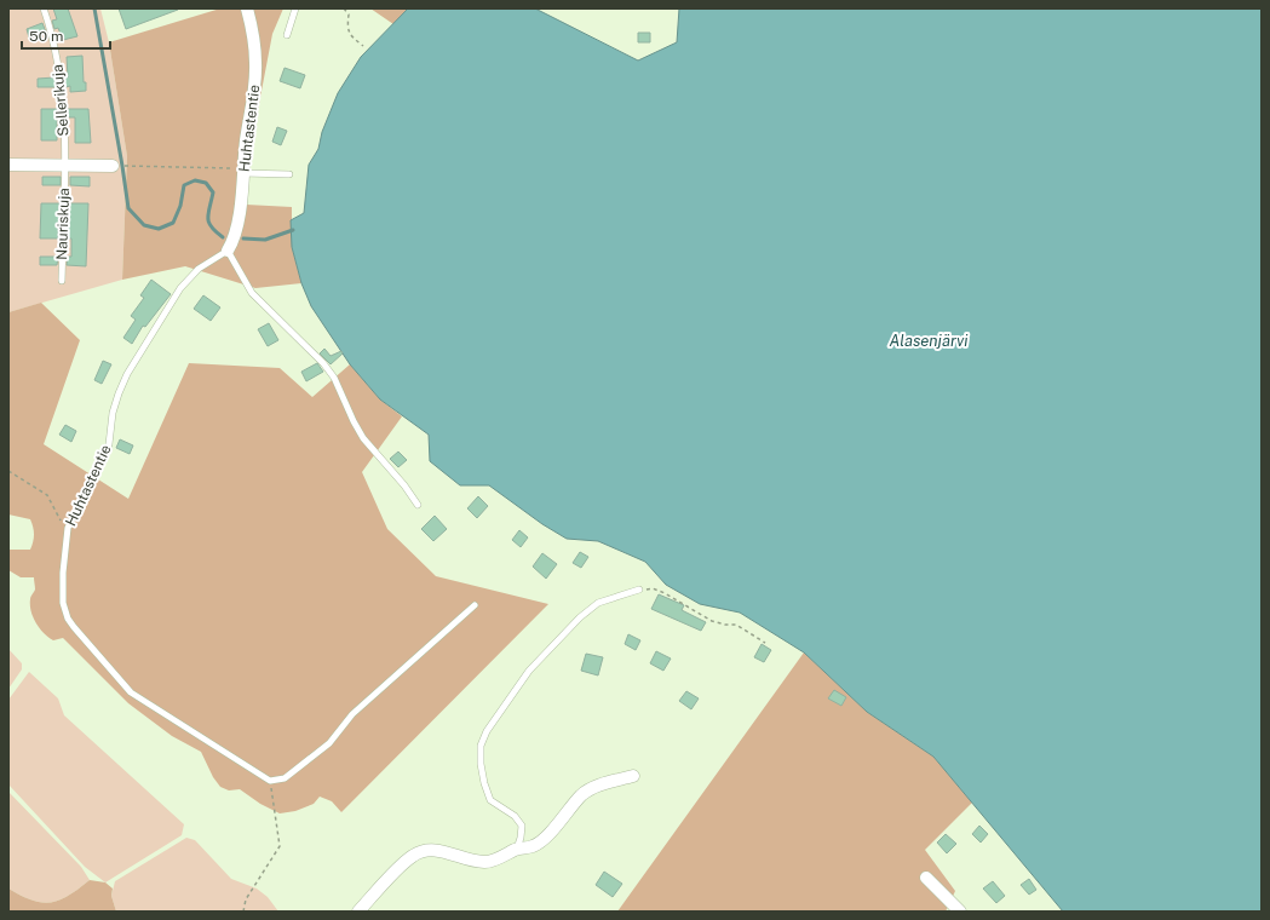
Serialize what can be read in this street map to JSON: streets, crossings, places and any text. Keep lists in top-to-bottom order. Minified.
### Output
{"streets":{"street":["Huhtastentie"],"lane":["Sellerikuja","Nauriskuja"]},"crossings":[["Sellerikuja","Nauriskuja"]],"water":["Alasenjärvi"],"scale_bar":"50 m"}
